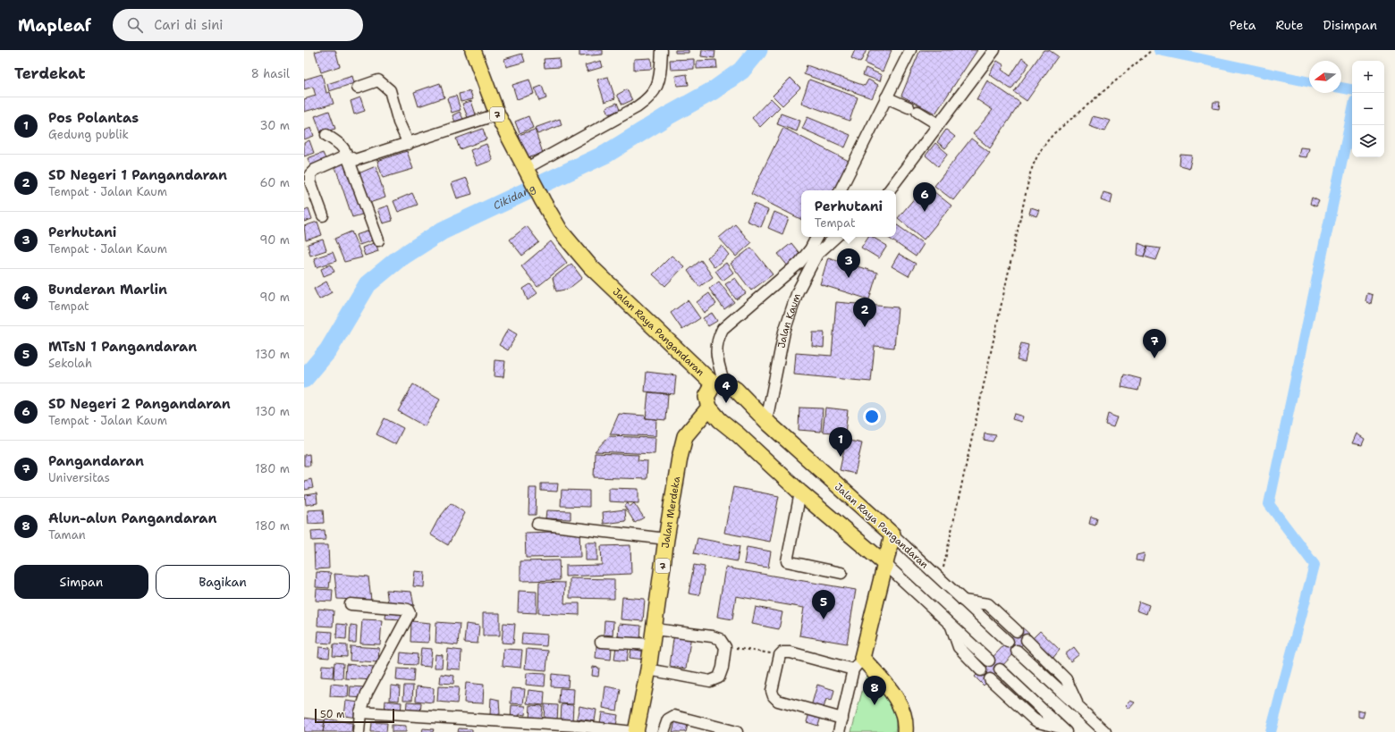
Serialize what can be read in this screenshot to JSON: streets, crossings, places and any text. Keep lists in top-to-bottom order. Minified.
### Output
{"streets":{"highway":["7","Jalan Raya Pangandaran","Jalan Merdeka"],"street":["Jalan Kaum"]},"crossings":[["Jalan Kaum","Jalan Raya Pangandaran"]],"water":["Cikidang"],"scale_bar":"50 m","north":"left","page":{"header":"Mapleaf","search":"Cari di sini","nav":["Peta","Rute","Disimpan"],"heading":["Terdekat","8 hasil"],"map_buttons":["+","−"],"list":[{"mark":"1","name":"Pos Polantas","note":"Gedung publik","value":"30 m"},{"mark":"2","name":"SD Negeri 1 Pangandaran","note":"Tempat · Jalan Kaum","value":"60 m"},{"mark":"3","name":"Perhutani","note":"Tempat · Jalan Kaum","value":"90 m"},{"mark":"4","name":"Bunderan Marlin","note":"Tempat","value":"90 m"},{"mark":"5","name":"MTsN 1 Pangandaran","note":"Sekolah","value":"130 m"},{"mark":"6","name":"SD Negeri 2 Pangandaran","note":"Tempat · Jalan Kaum","value":"130 m"},{"mark":"7","name":"Pangandaran","note":"Universitas","value":"180 m"},{"mark":"8","name":"Alun-alun Pangandaran","note":"Taman","value":"180 m"}],"pins":["6","3","2","7","4","1","5","8"],"popup":["Perhutani","Tempat"],"buttons":["Simpan","Bagikan"],"scale":"50 m"}}
